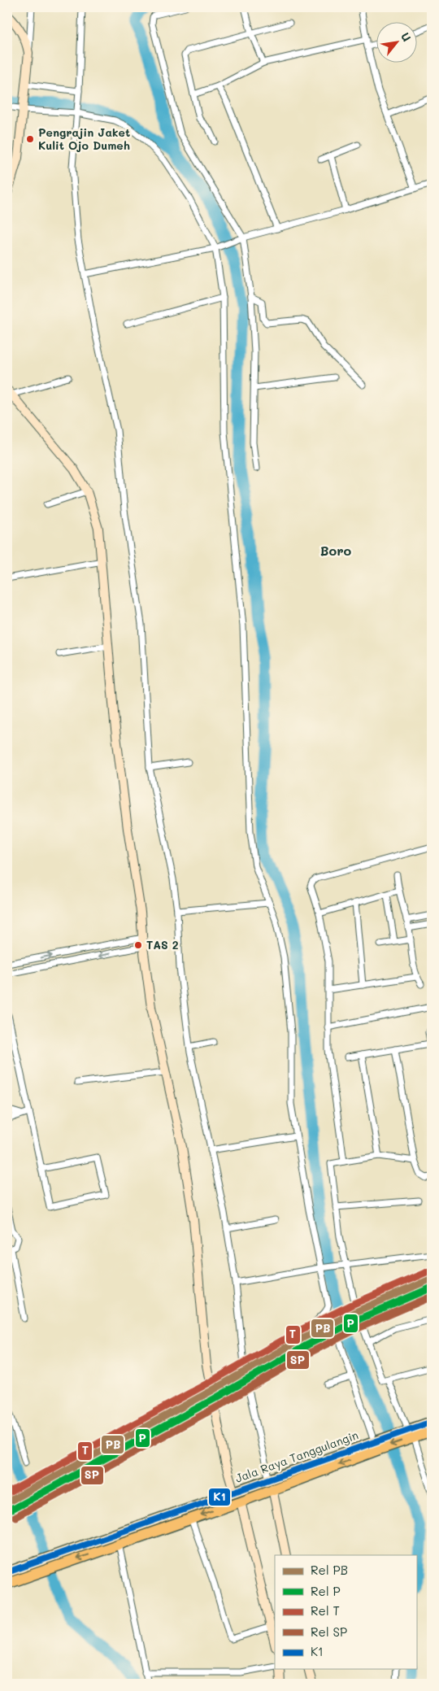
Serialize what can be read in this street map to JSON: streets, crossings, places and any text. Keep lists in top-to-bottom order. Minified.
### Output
{"streets":{"highway":["Jala Raya Tanggulangin"]},"districts":["Boro"],"places":["Pengrajin Jaket Kulit Ojo Dumeh","TAS 2"],"lines":["rail line T","rail line PB","rail line P","rail line SP","transit line K1"],"legend":["Rel PB","Rel P","Rel T","Rel SP","K1"],"north":"top right"}
